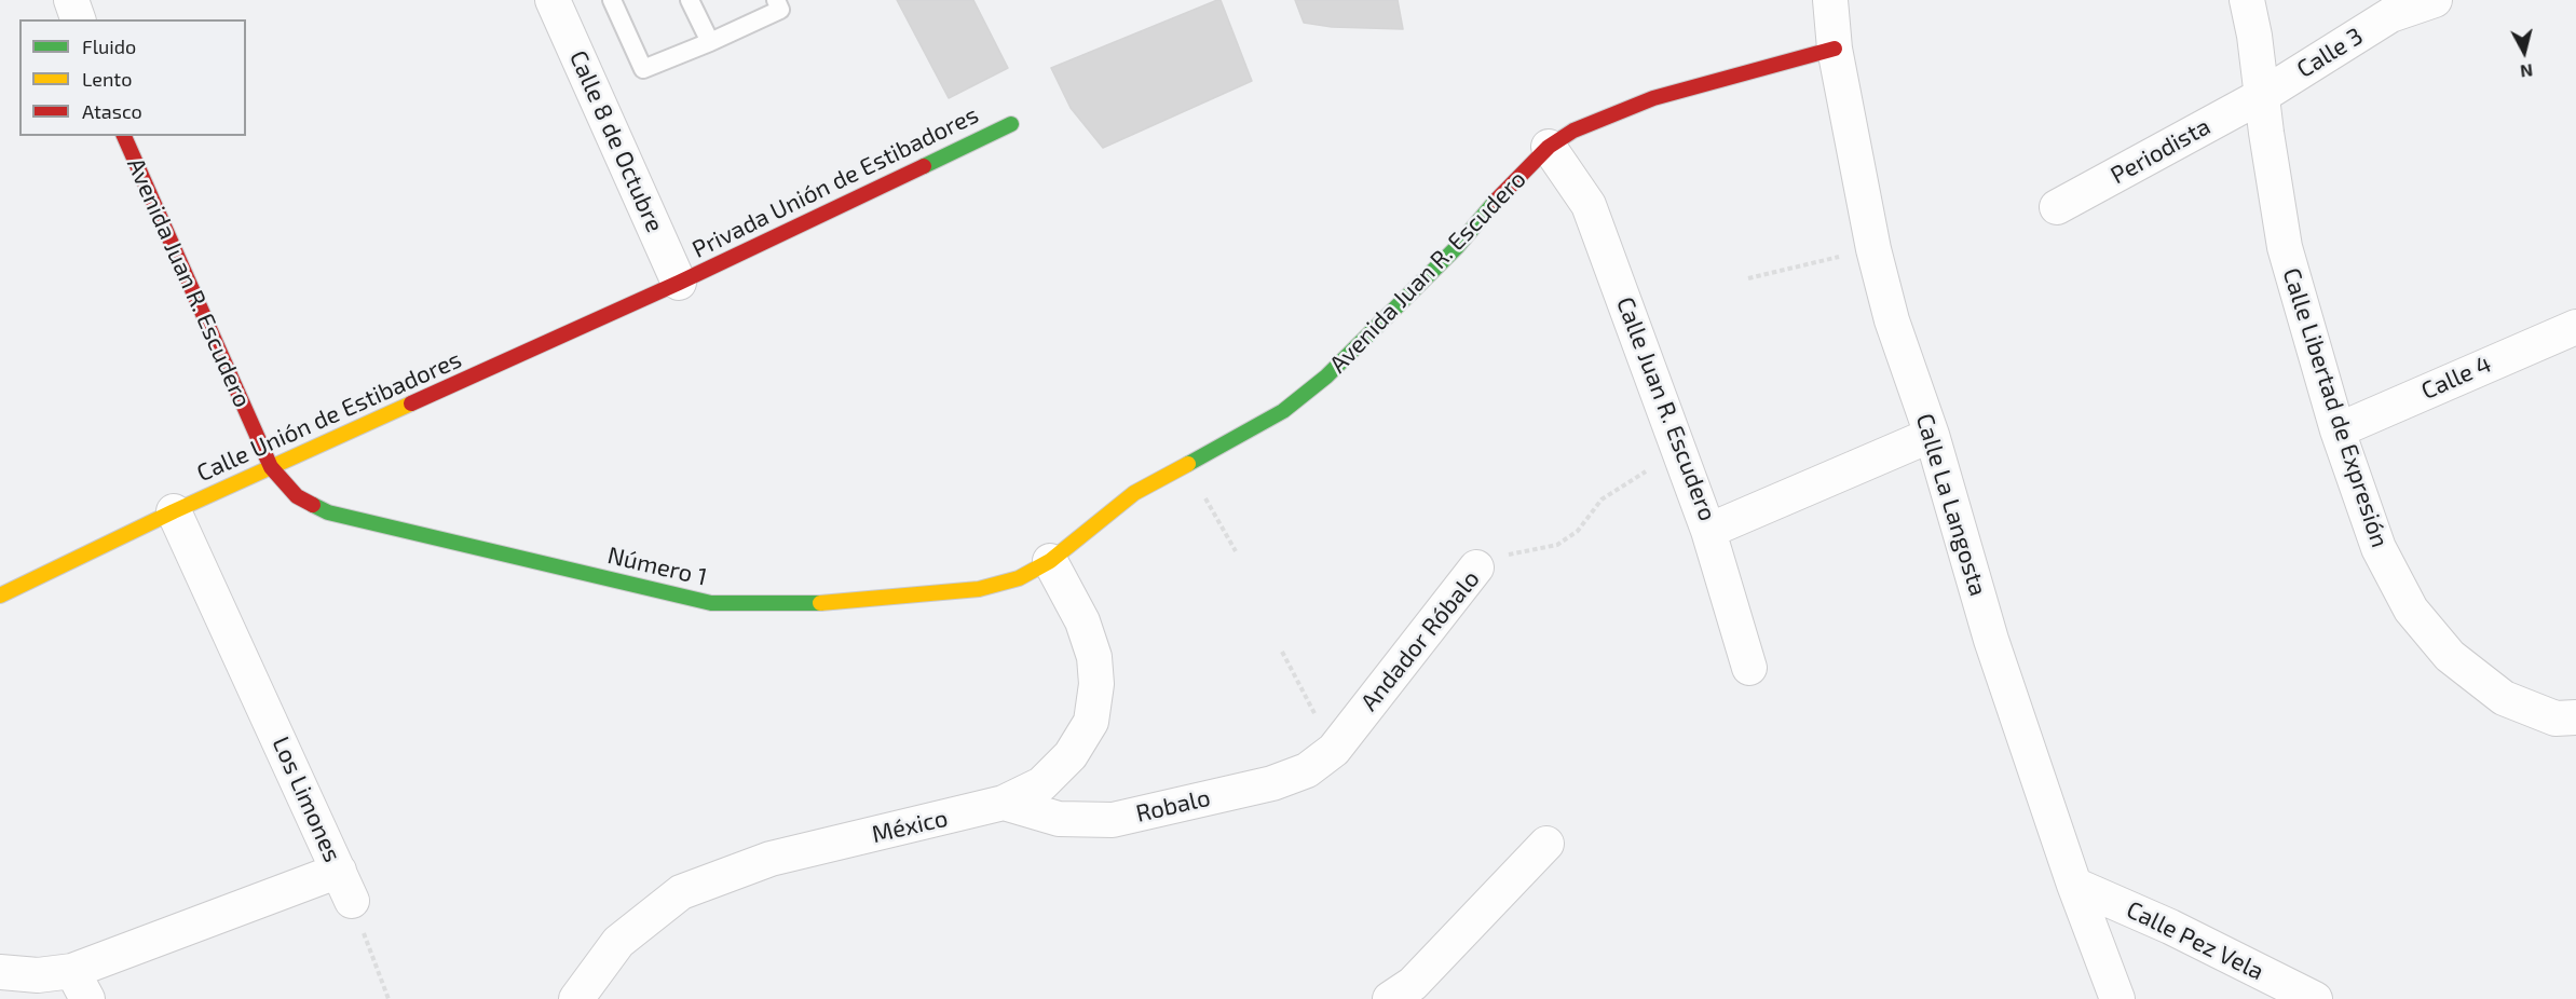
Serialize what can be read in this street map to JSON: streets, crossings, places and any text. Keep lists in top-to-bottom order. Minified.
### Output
{"streets":{"street":["Calle 3","Calle 8 de Octubre","Periodista","Privada Unión de Estibadores","Avenida Juan R. Escudero","Calle 4","Calle Libertad de Expresión","Calle Juan R. Escudero","Calle Unión de Estibadores","Calle La Langosta","Número 1","Andador Róbalo","Los Limones","Robalo","México","Calle Pez Vela"]},"crossings":[["Calle 3","Periodista"],["Calle 3","Calle Libertad de Expresión"],["Calle 8 de Octubre","Privada Unión de Estibadores"],["Calle 8 de Octubre","Calle Unión de Estibadores"],["Periodista","Calle Libertad de Expresión"],["Privada Unión de Estibadores","Calle Unión de Estibadores"],["Avenida Juan R. Escudero","Calle Juan R. Escudero"],["Avenida Juan R. Escudero","Calle Unión de Estibadores"],["Avenida Juan R. Escudero","Calle La Langosta"],["Avenida Juan R. Escudero","Número 1"],["Avenida Juan R. Escudero","México"],["Calle 4","Calle Libertad de Expresión"],["Calle Juan R. Escudero","Calle La Langosta"],["Calle Juan R. Escudero","Andador Róbalo"],["Calle Unión de Estibadores","Número 1"],["Calle Unión de Estibadores","Los Limones"],["Calle La Langosta","Calle Pez Vela"],["Número 1","México"],["Andador Róbalo","Robalo"],["Robalo","México"]],"legend":["Fluido","Lento","Atasco"],"north":"bottom"}
